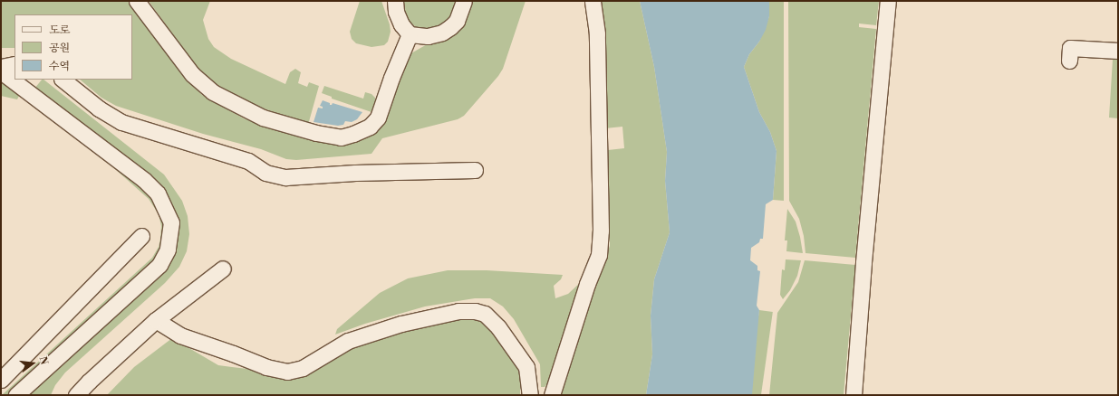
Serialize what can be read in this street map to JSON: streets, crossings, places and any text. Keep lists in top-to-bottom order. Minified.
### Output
{"legend":["도로","공원","수역"],"north":"right"}
